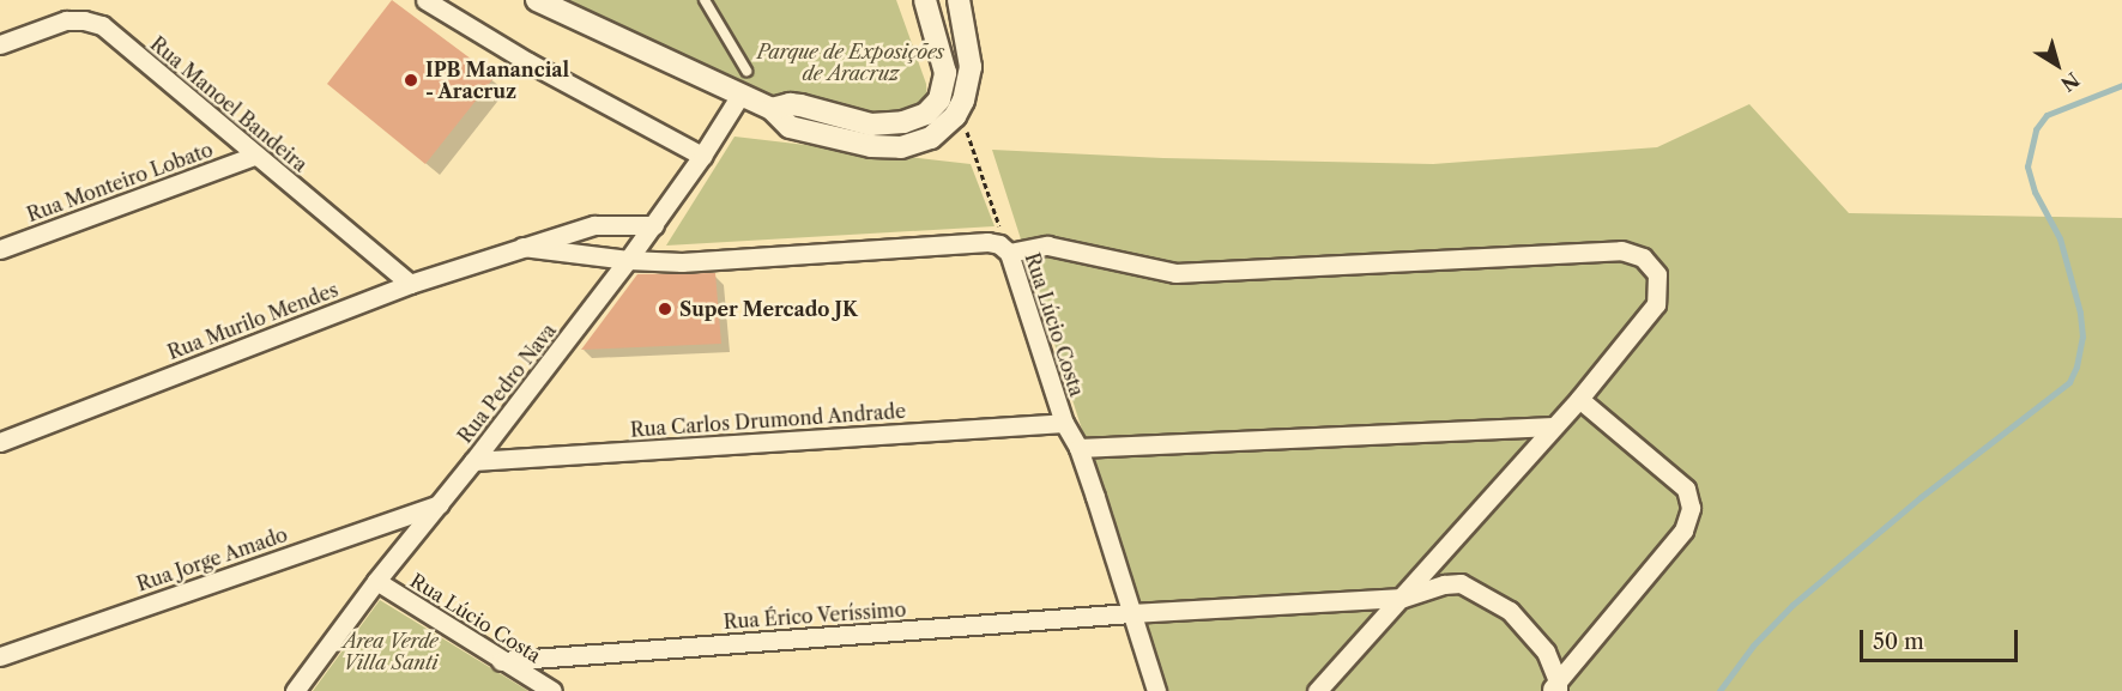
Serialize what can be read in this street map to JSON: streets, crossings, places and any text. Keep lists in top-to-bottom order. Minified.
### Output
{"streets":{"street":["Rua Manoel Bandeira","Rua Monteiro Lobato","Rua Murilo Mendes","Rua Lúcio Costa","Rua Pedro Nava","Rua Carlos Drumond Andrade","Rua Jorge Amado","Rua Érico Veríssimo"]},"crossings":[["Rua Manoel Bandeira","Rua Monteiro Lobato"],["Rua Manoel Bandeira","Rua Murilo Mendes"],["Rua Murilo Mendes","Rua Lúcio Costa"],["Rua Murilo Mendes","Rua Pedro Nava"],["Rua Lúcio Costa","Rua Pedro Nava"],["Rua Lúcio Costa","Rua Carlos Drumond Andrade"],["Rua Lúcio Costa","Rua Érico Veríssimo"],["Rua Pedro Nava","Rua Carlos Drumond Andrade"],["Rua Pedro Nava","Rua Jorge Amado"]],"parks":["Parque de Exposições de Aracruz","Area Verde Villa Santi"],"places":["IPB Manancial - Aracruz","Super Mercado JK"],"scale_bar":"50 m","north":"bottom right"}
